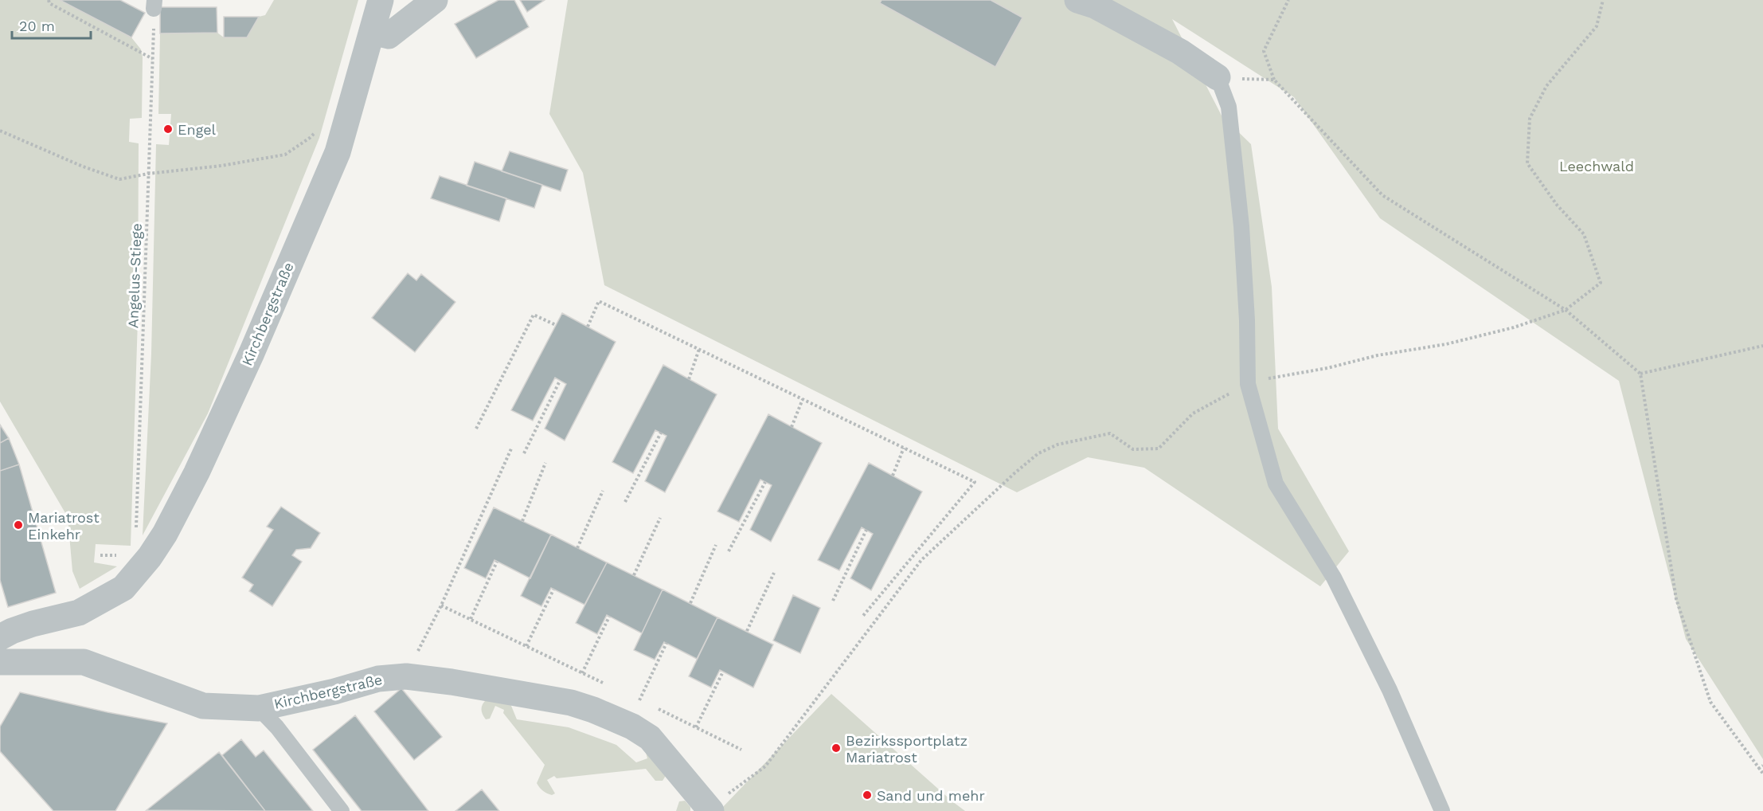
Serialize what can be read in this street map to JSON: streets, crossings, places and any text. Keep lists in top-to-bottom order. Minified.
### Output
{"streets":{"street":["Kirchbergstraße"],"path":["Angelus-Stiege"]},"parks":["Leechwald"],"places":["Engel","Mariatrost Einkehr","Bezirkssportplatz Mariatrost","Sand und mehr"],"scale_bar":"20 m"}
